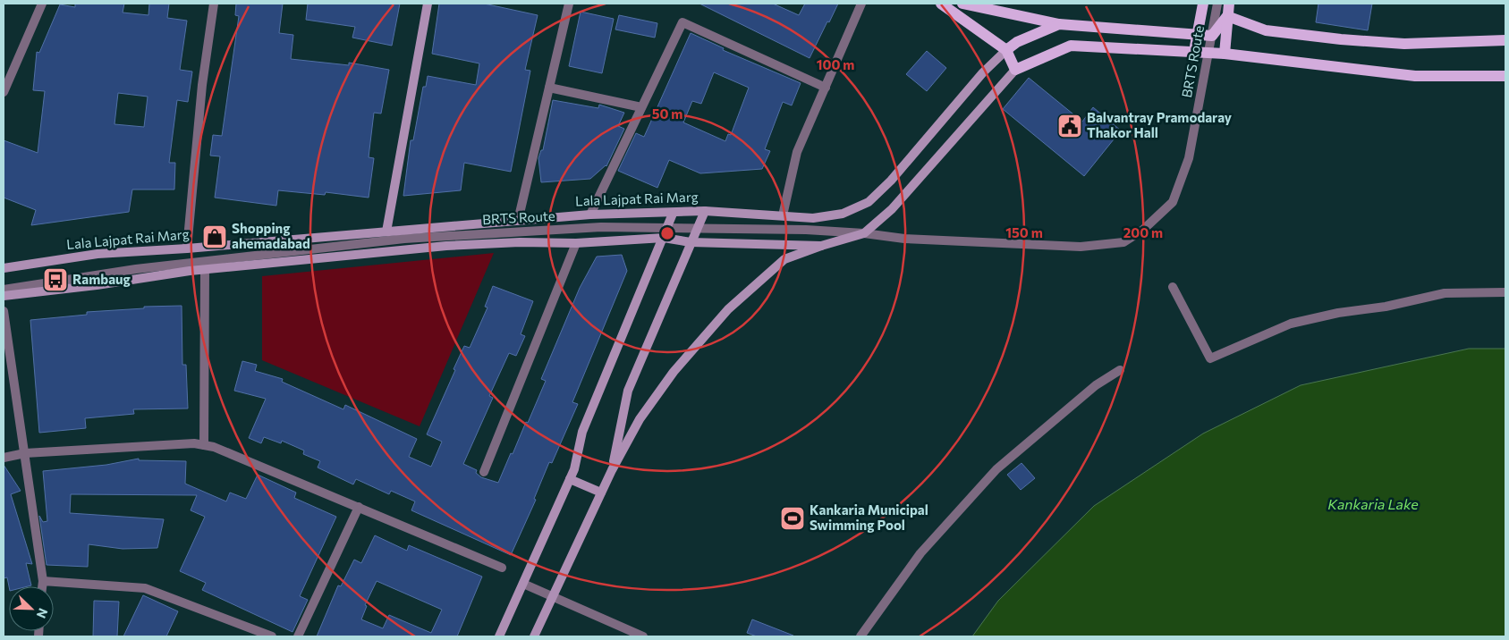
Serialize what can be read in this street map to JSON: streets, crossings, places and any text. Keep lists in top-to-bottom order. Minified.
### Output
{"streets":{"main road":["Lala Lajpat Rai Marg"],"street":["BRTS Route"]},"crossings":[["BRTS Route","Lala Lajpat Rai Marg"]],"water":["Kankaria Lake"],"places":{"public building":["Balvantray Pramodaray Thakor Hall"],"shop":["Shopping ahemadabad"],"bus stop":["Rambaug"],"sports":["Kankaria Municipal Swimming Pool"]},"north":"bottom right","rings":["100 m","50 m","150 m","200 m"]}
